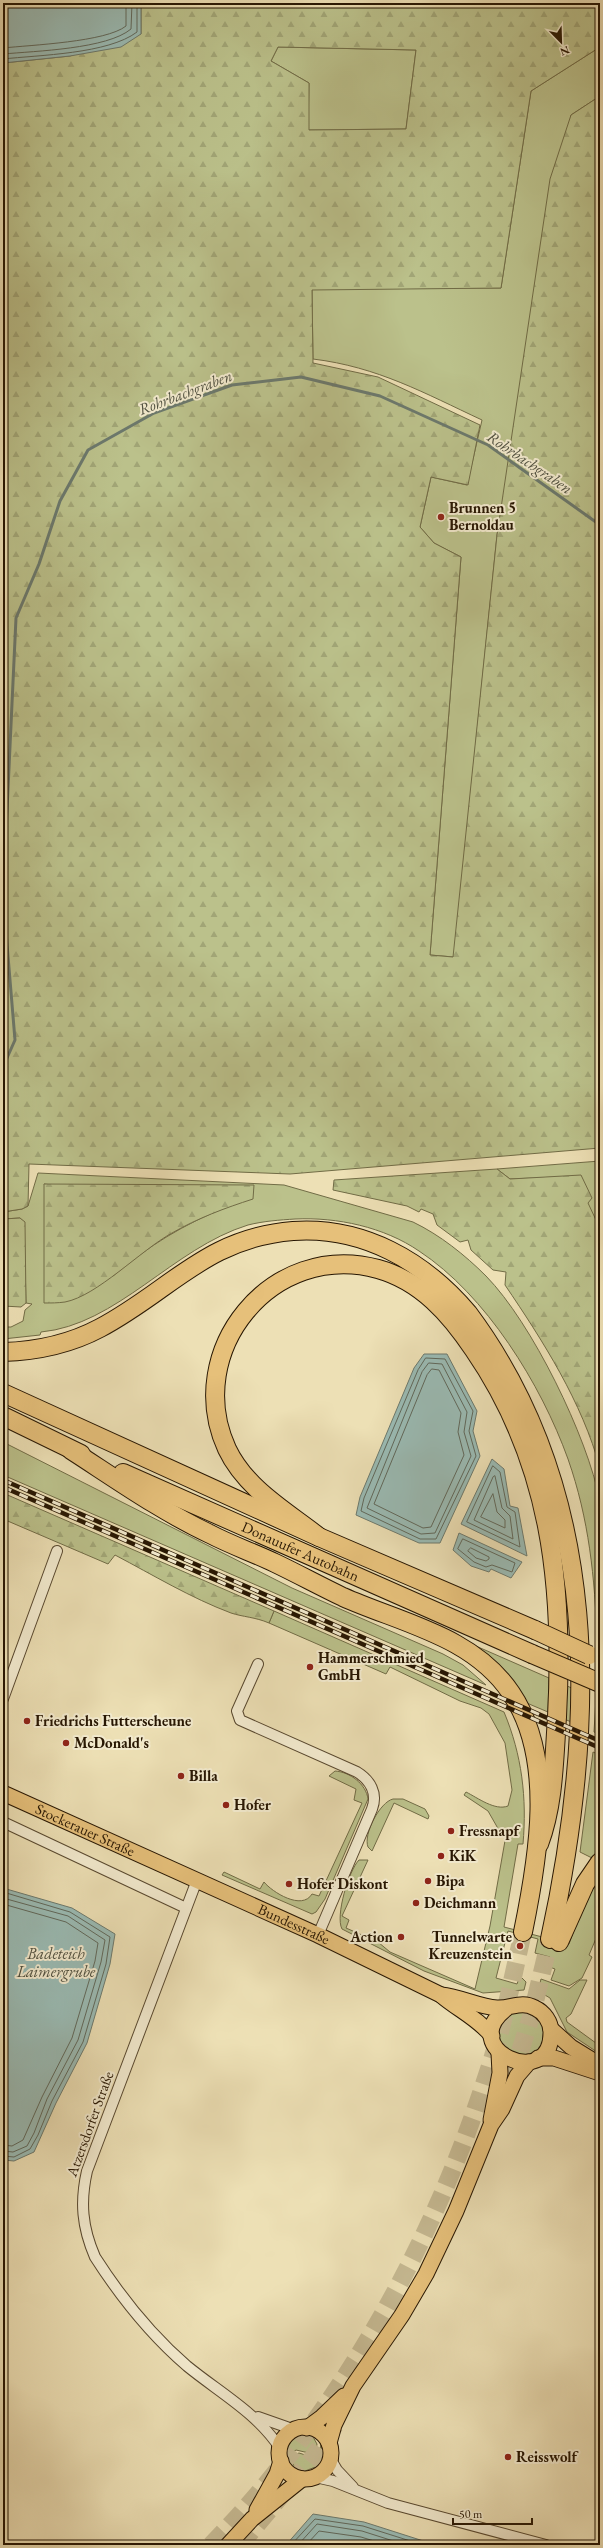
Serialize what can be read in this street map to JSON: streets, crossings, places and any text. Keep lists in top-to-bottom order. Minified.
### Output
{"streets":{"highway":["Donauufer Autobahn"],"main road":["Stockerauer Straße","Bundesstraße"],"street":["Atzersdorfer Straße"]},"crossings":[["Stockerauer Straße","Bundesstraße"],["Bundesstraße","Atzersdorfer Straße"]],"water":["Rohrbachgraben","Badeteich Laimergrube"],"places":["Brunnen 5 Bernoldau","Hammerschmied GmbH","Friedrichs Futterscheune","McDonald's","Billa","Hofer","Fressnapf","KiK","Bipa","Hofer Diskont","Deichmann","Action","Tunnelwarte Kreuzenstein","Reisswolf"],"scale_bar":"50 m","north":"bottom right"}
